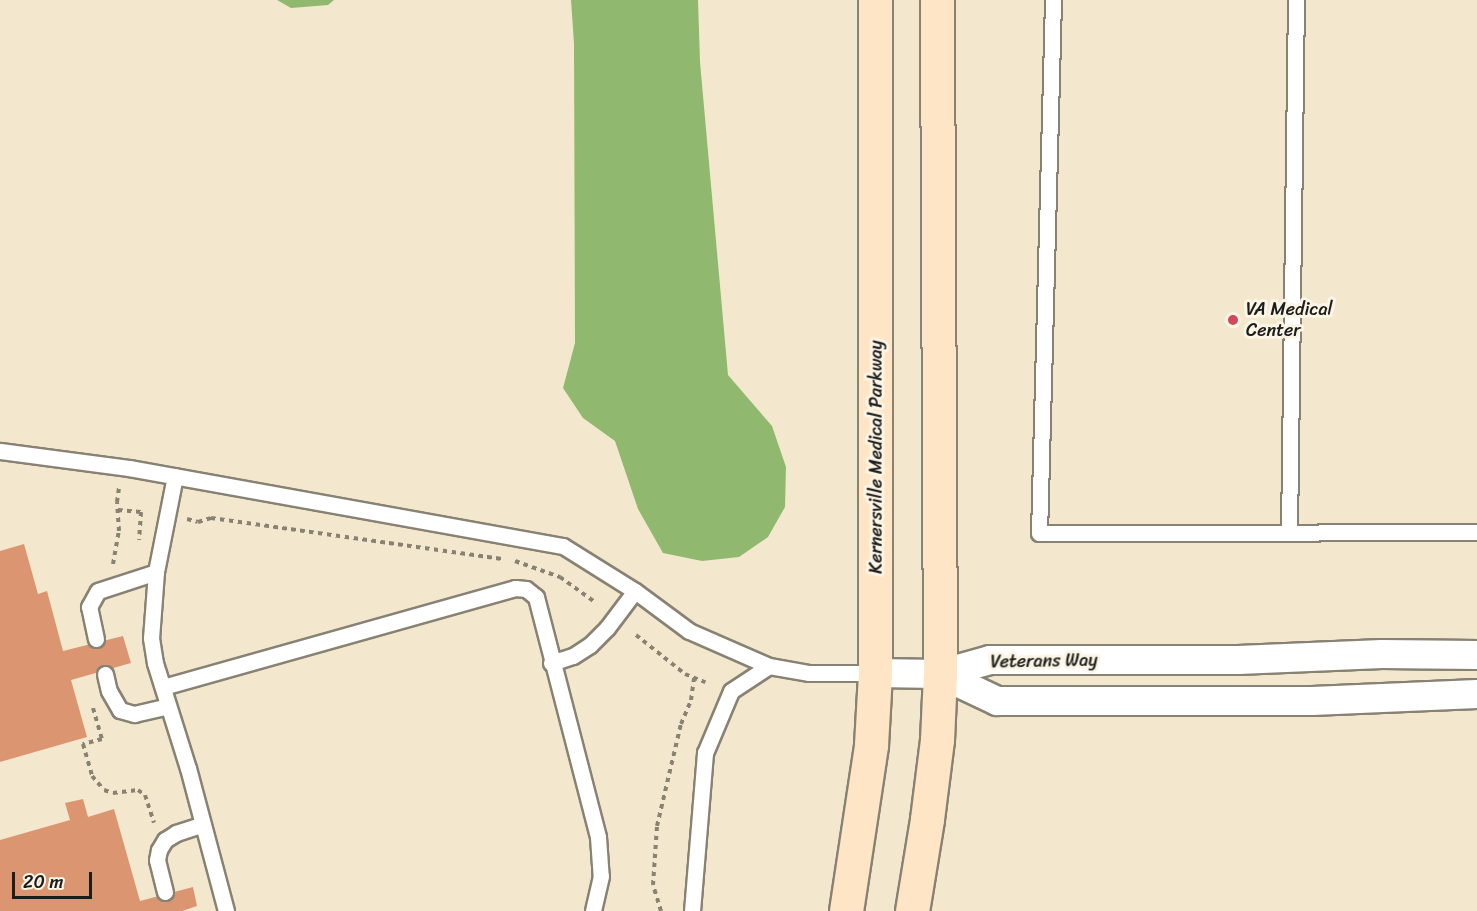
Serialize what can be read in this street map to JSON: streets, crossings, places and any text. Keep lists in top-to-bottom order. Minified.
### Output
{"streets":{"main road":["Kernersville Medical Parkway"],"street":["Veterans Way"]},"places":["VA Medical Center"],"scale_bar":"20 m"}
